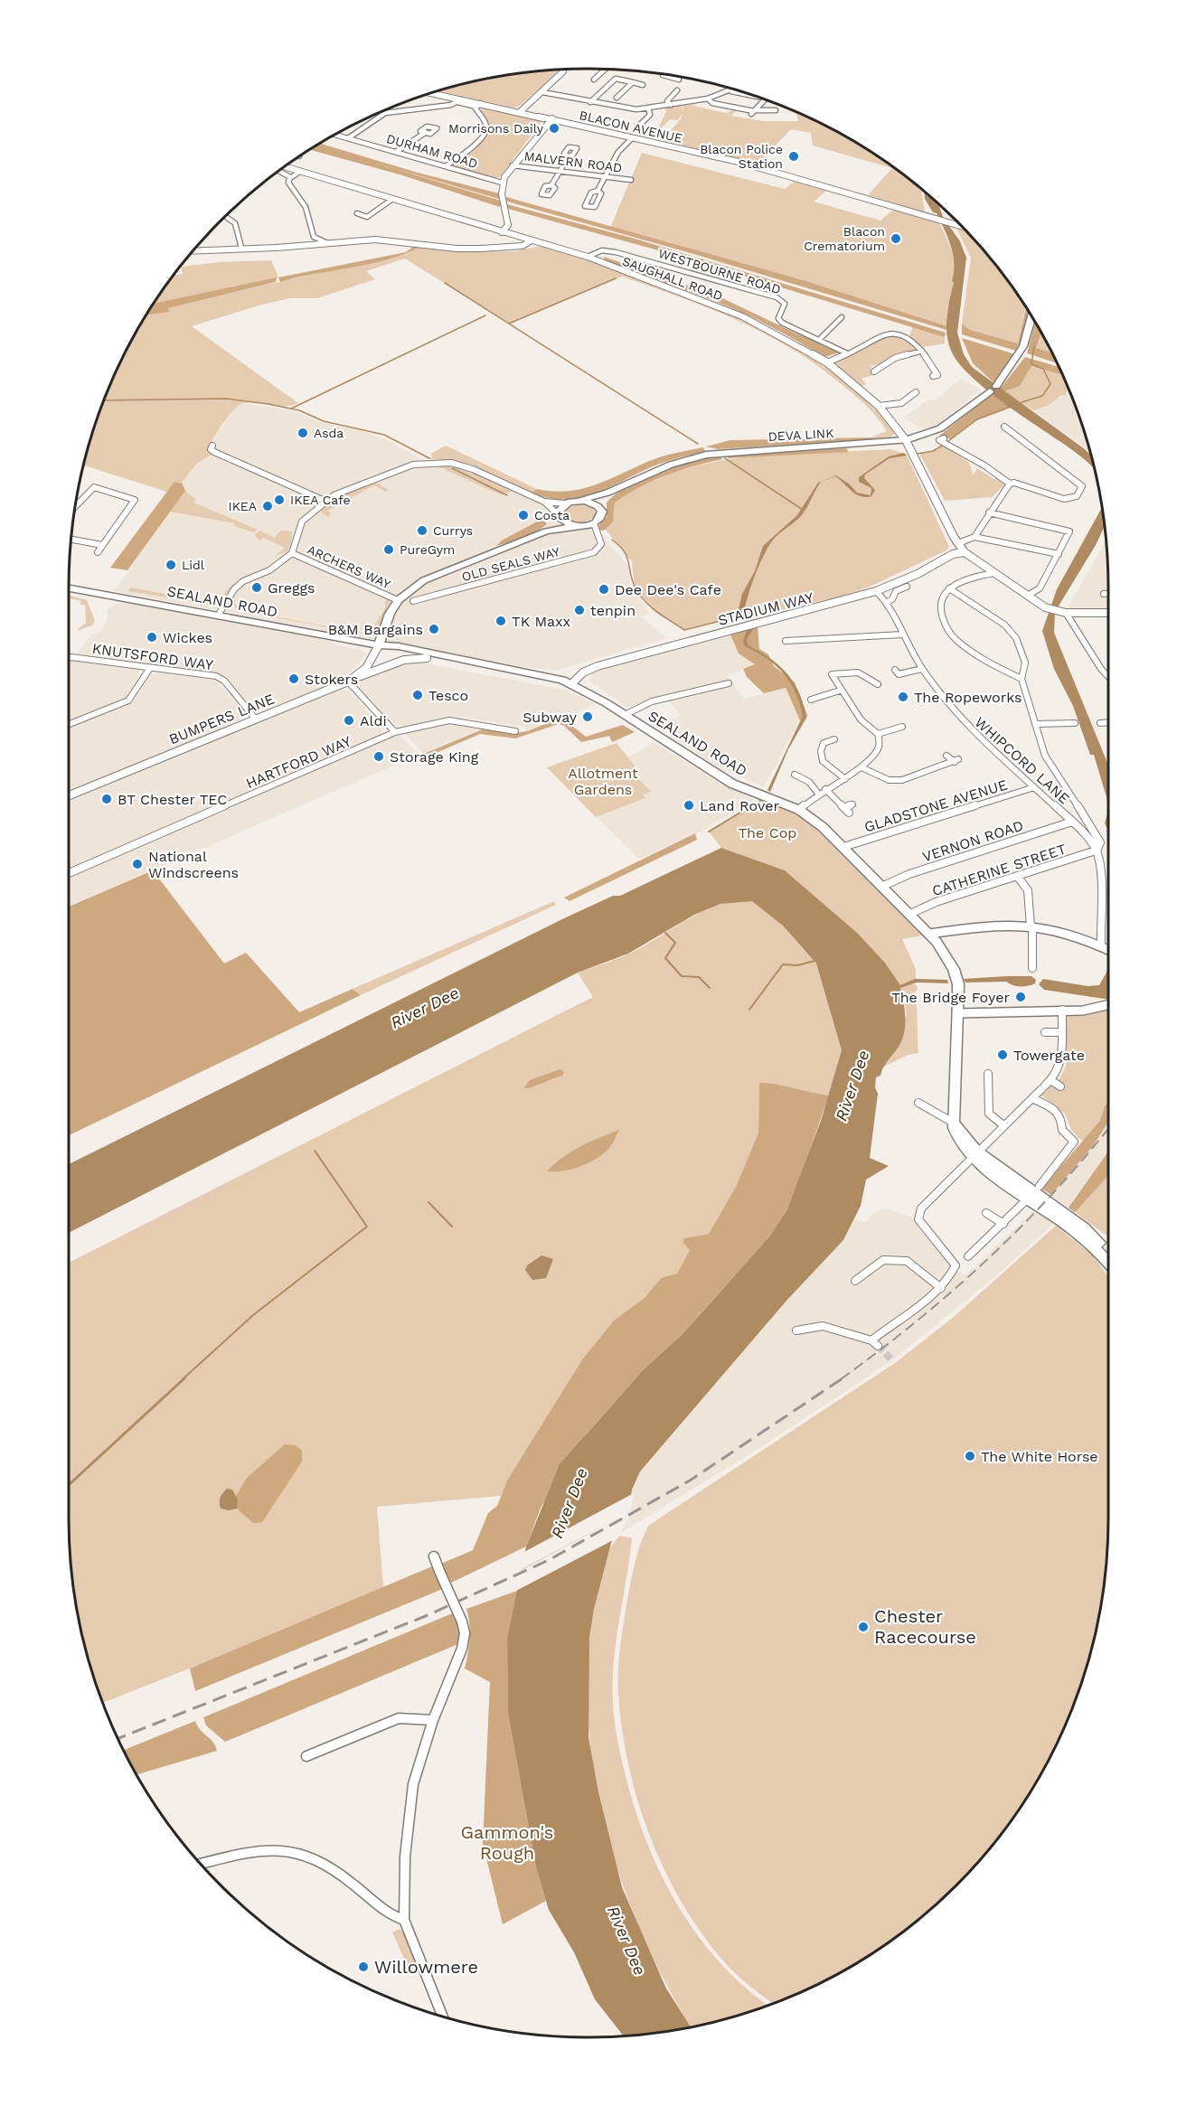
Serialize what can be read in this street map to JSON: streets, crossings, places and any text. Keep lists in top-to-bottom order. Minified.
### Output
{"streets":{"main road":["DEVA LINK","SEALAND ROAD"],"street":["BLACON AVENUE","DURHAM ROAD","MALVERN ROAD","WESTBOURNE ROAD","SAUGHALL ROAD","OLD SEALS WAY","ARCHERS WAY","STADIUM WAY","KNUTSFORD WAY","BUMPERS LANE","WHIPCORD LANE","HARTFORD WAY","GLADSTONE AVENUE","VERNON ROAD","CATHERINE STREET"]},"crossings":[["WESTBOURNE ROAD","SAUGHALL ROAD"],["SAUGHALL ROAD","DEVA LINK"],["SAUGHALL ROAD","STADIUM WAY"],["SEALAND ROAD","STADIUM WAY"],["SEALAND ROAD","BUMPERS LANE"],["SEALAND ROAD","GLADSTONE AVENUE"],["SEALAND ROAD","VERNON ROAD"],["SEALAND ROAD","CATHERINE STREET"],["STADIUM WAY","WHIPCORD LANE"],["KNUTSFORD WAY","BUMPERS LANE"],["WHIPCORD LANE","GLADSTONE AVENUE"],["WHIPCORD LANE","VERNON ROAD"],["WHIPCORD LANE","CATHERINE STREET"]],"water":["River Dee"],"parks":["Allotment Gardens","The Cop","Gammon's Rough"],"places":["Morrisons Daily","Blacon Police Station","Blacon Crematorium","Asda","IKEA Cafe","IKEA","Costa","Currys","PureGym","Lidl","Greggs","Dee Dee's Cafe","tenpin","TK Maxx","B&M Bargains","Wickes","Stokers","Tesco","The Ropeworks","Subway","Aldi","Storage King","BT Chester TEC","Land Rover","National Windscreens","The Bridge Foyer","Towergate","The White Horse","Chester Racecourse","Willowmere"]}
